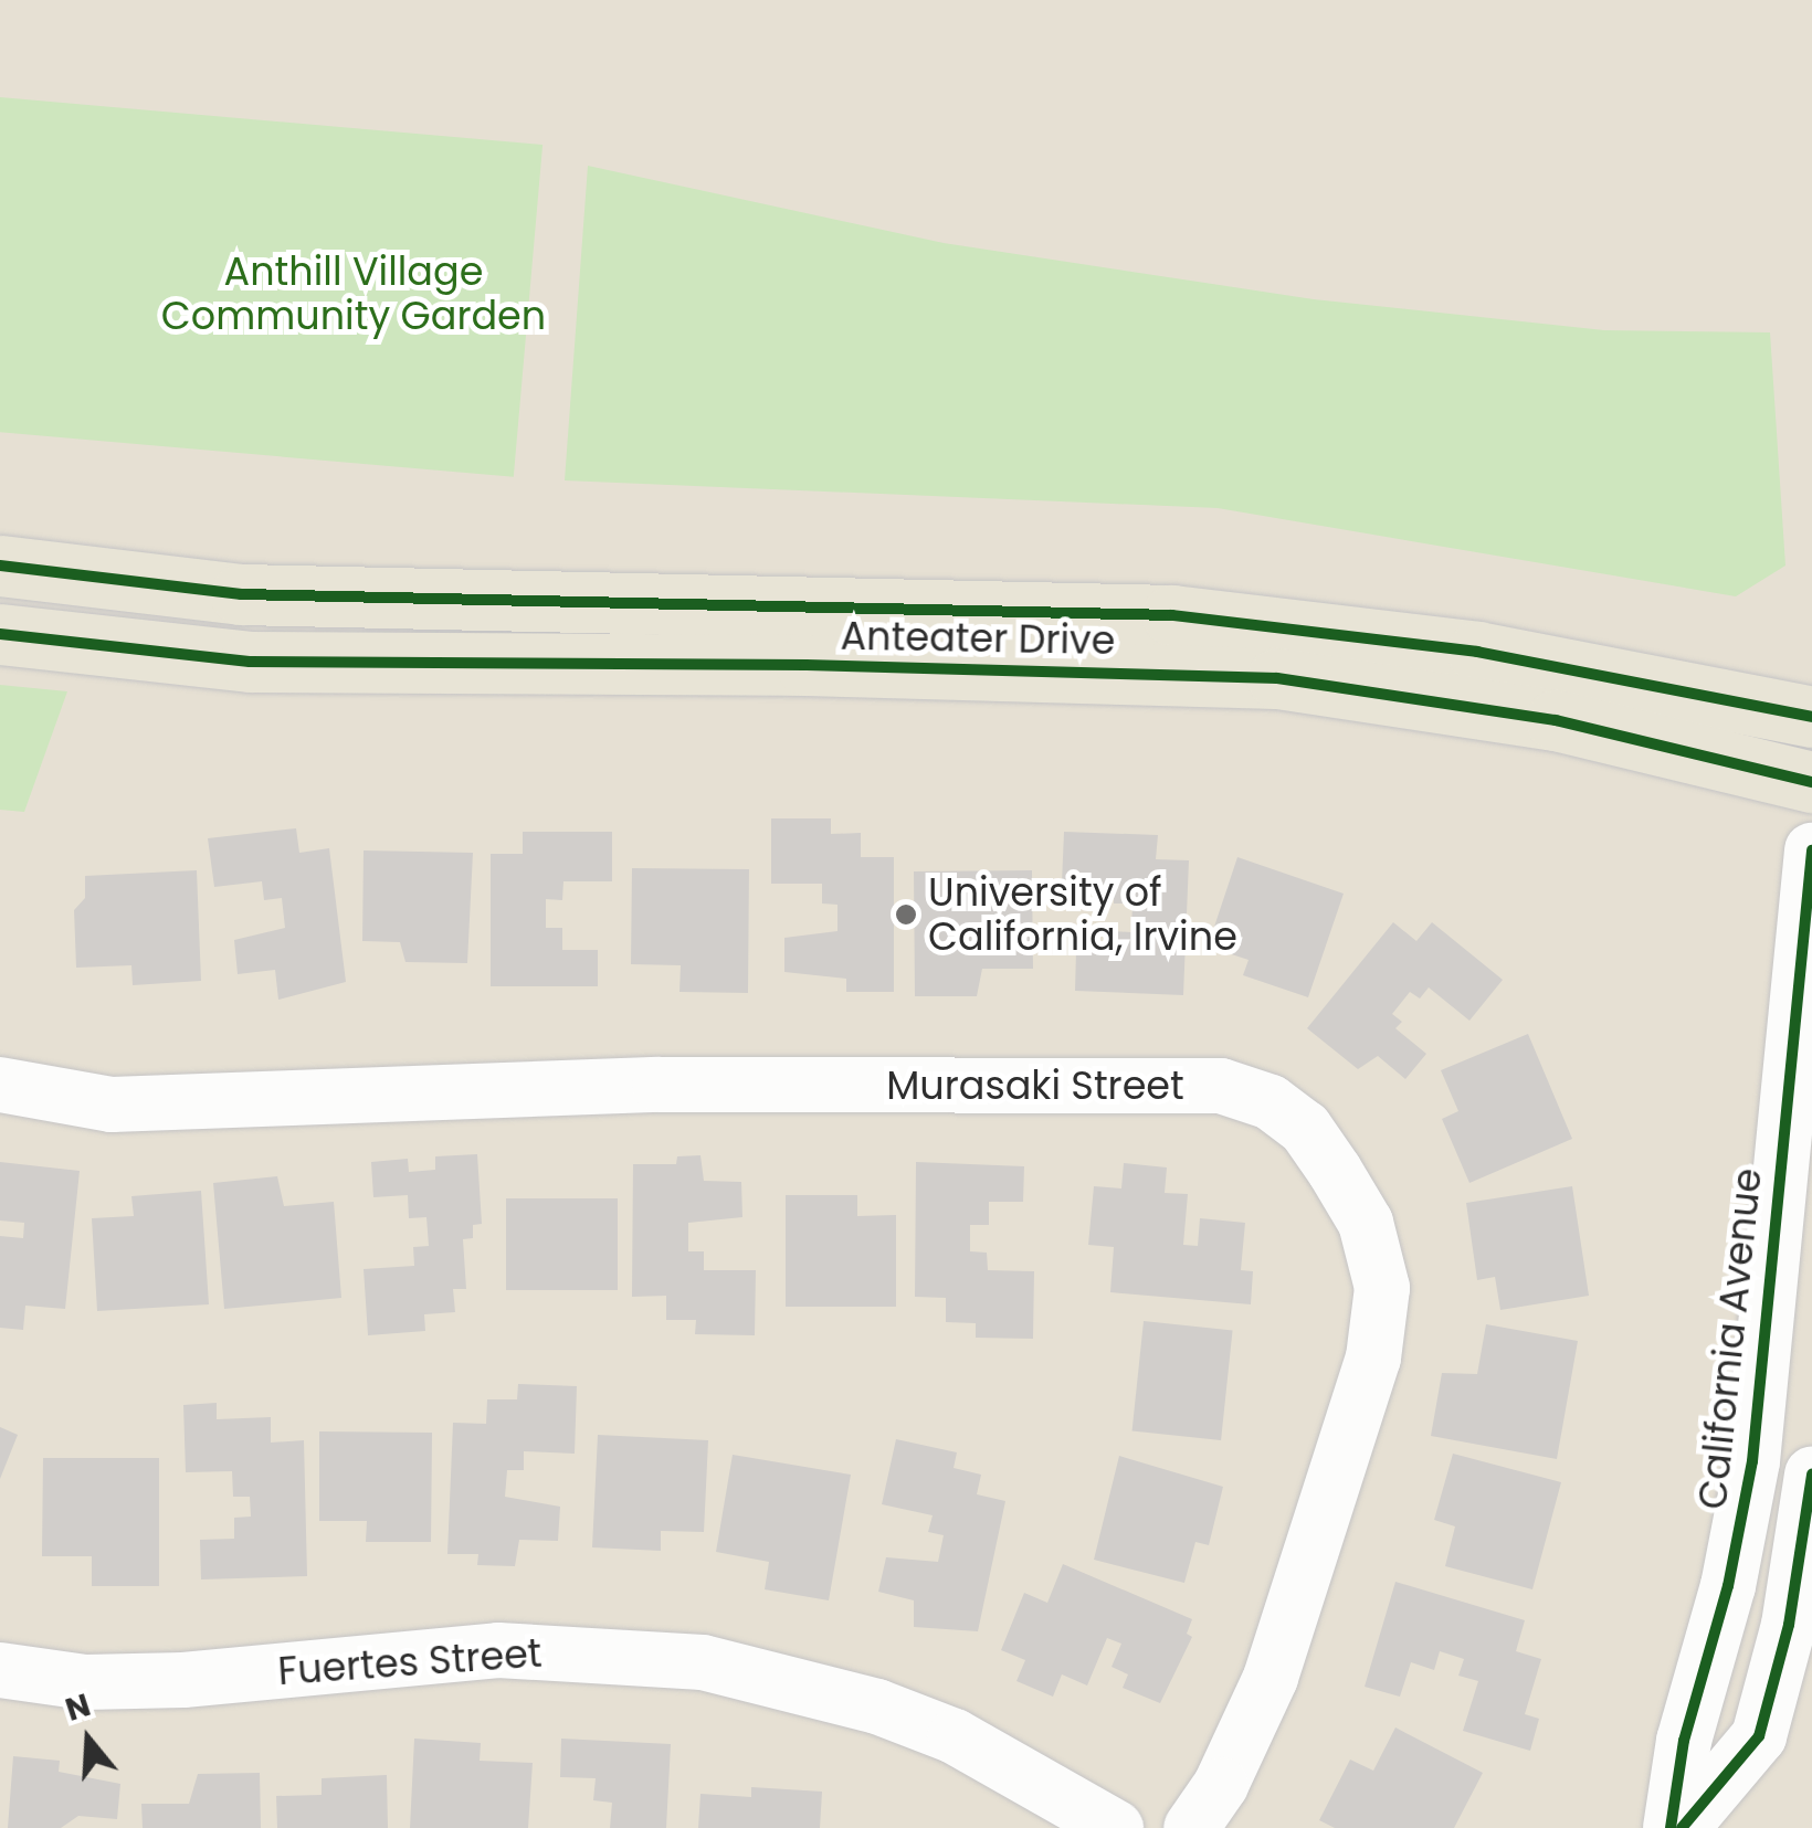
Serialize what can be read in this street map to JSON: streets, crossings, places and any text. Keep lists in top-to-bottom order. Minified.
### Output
{"streets":{"main road":["Anteater Drive"],"street":["Murasaki Street","California Avenue","Fuertes Street"]},"parks":["Anthill Village Community Garden"],"places":["University of California, Irvine"],"north":"top"}
